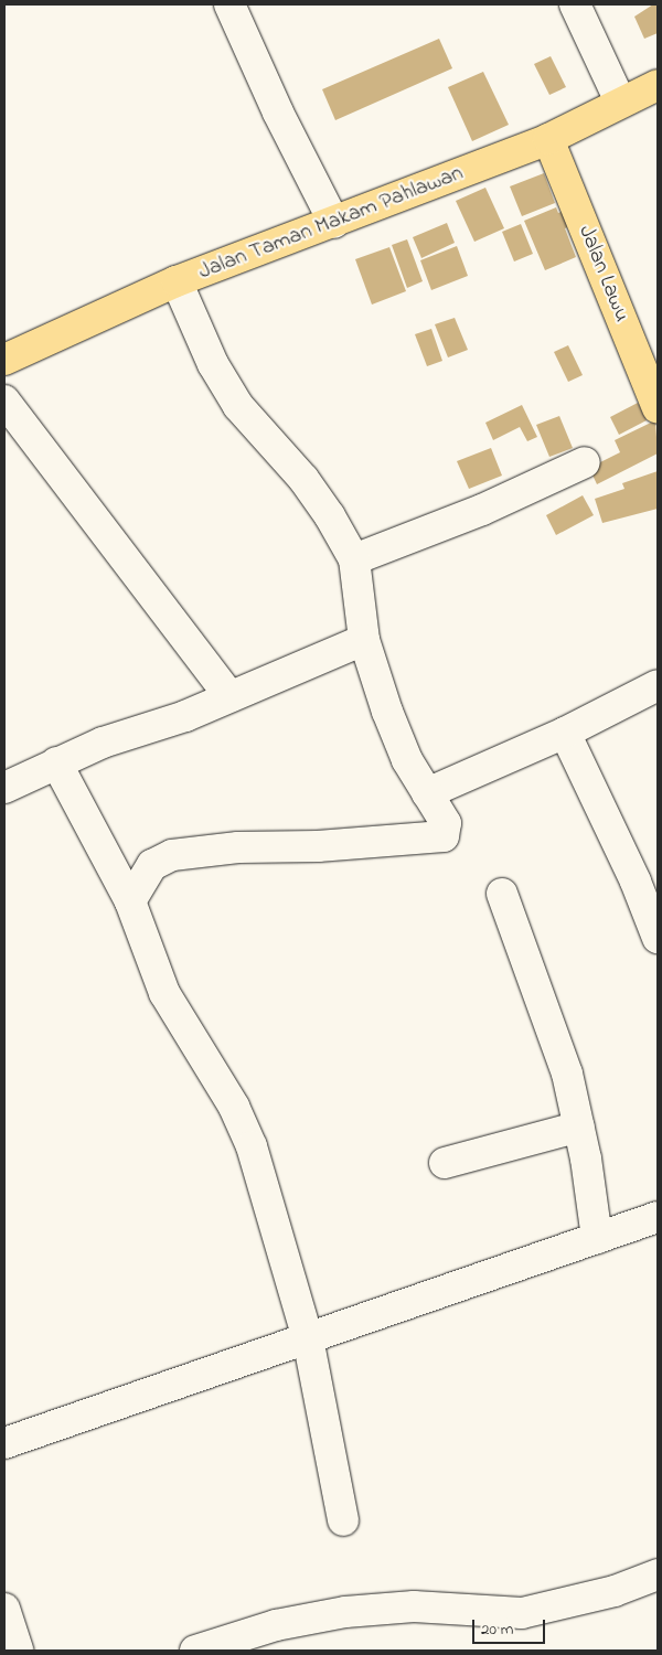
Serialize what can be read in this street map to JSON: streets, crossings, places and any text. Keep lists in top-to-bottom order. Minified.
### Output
{"streets":{"main road":["Jalan Taman Makam Pahlawan","Jalan Lawu"]},"crossings":[["Jalan Taman Makam Pahlawan","Jalan Lawu"]],"scale_bar":"20 m"}
